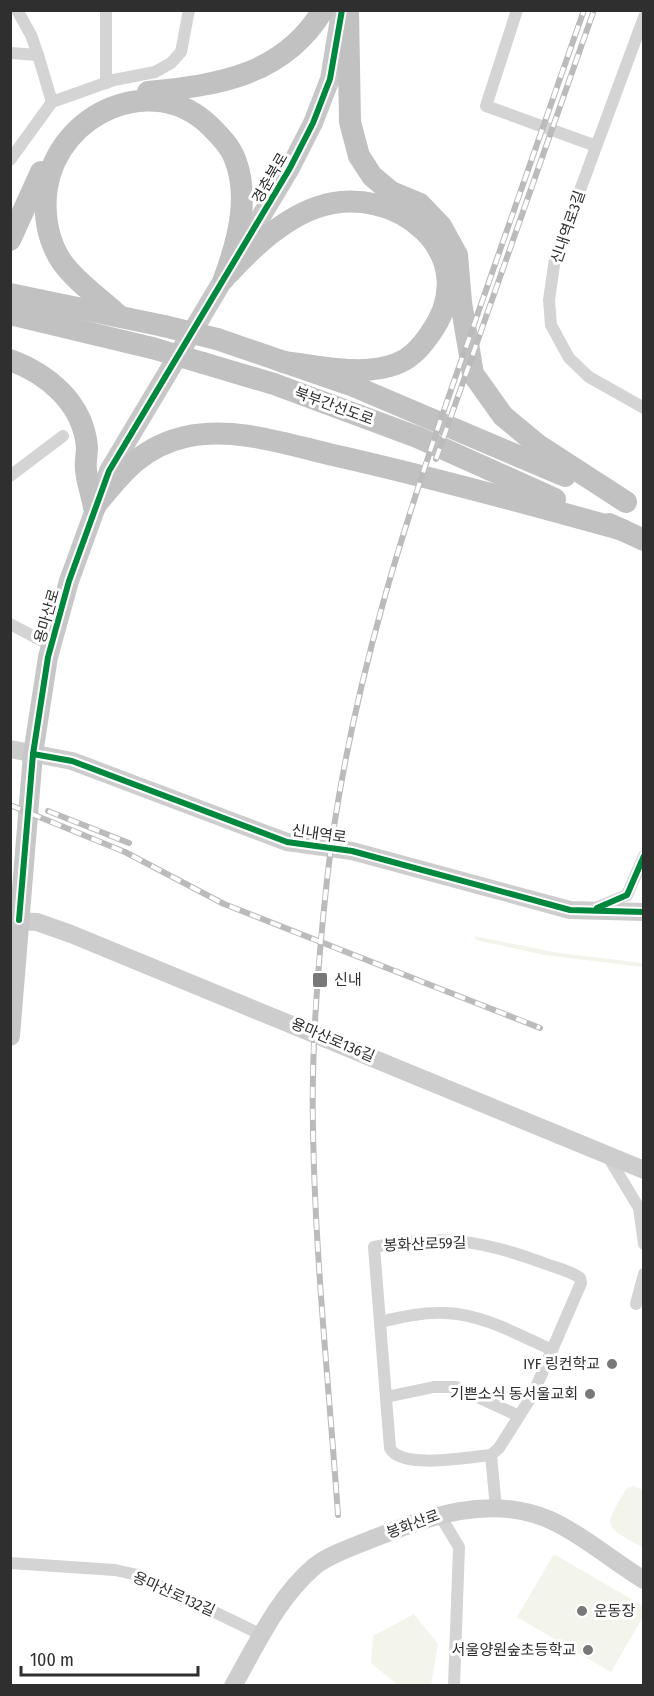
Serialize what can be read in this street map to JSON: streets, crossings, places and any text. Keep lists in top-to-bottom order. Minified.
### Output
{"streets":{"highway":["북부간선도로"],"main road":["경춘북로","용마산로"],"street":["신내역로3길","신내역로","용마산로136길","봉화산로59길","봉화산로","용마산로132길"]},"crossings":[["경춘북로","용마산로"],["용마산로","신내역로"],["용마산로","용마산로136길"],["봉화산로","용마산로132길"]],"places":{"transit":["신내"],"other":["IYF 링컨학교","기쁜소식 동서울교회","운동장","서울양원숲초등학교"]},"scale_bar":"100 m"}
